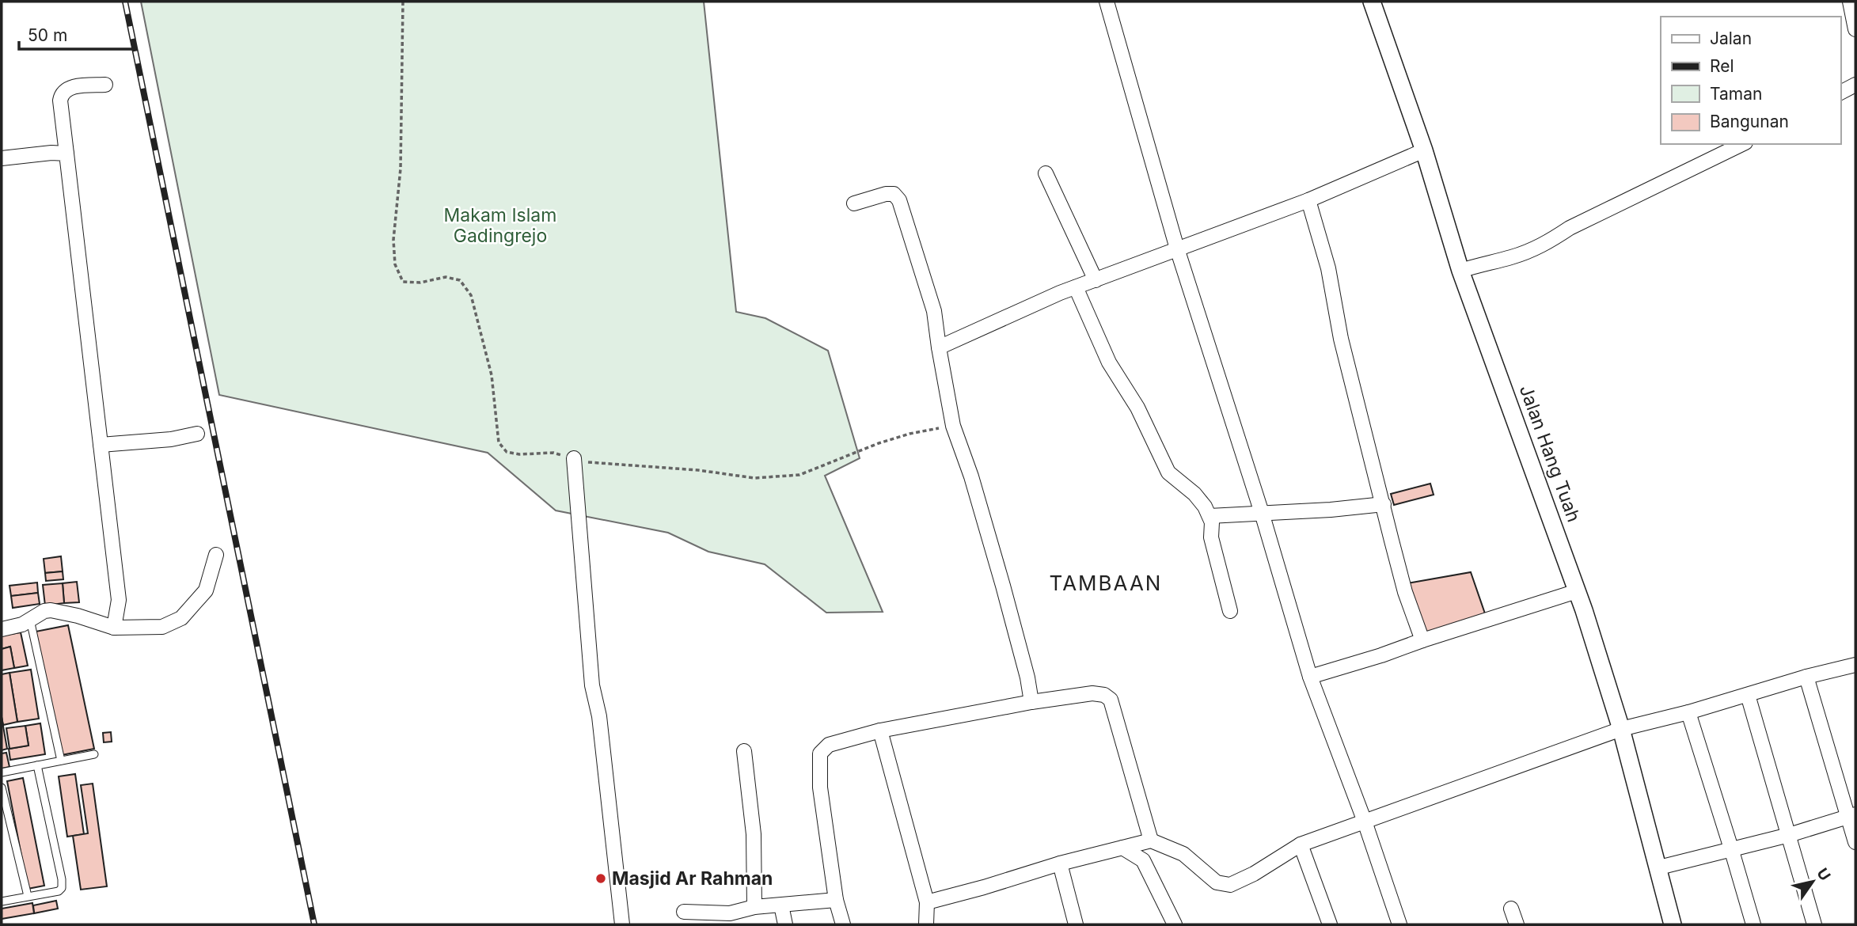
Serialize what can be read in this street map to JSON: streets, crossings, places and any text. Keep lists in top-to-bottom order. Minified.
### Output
{"streets":{"street":["Jalan Hang Tuah"]},"districts":["TAMBAAN"],"parks":["Makam Islam Gadingrejo"],"places":["Masjid Ar Rahman"],"legend":["Jalan","Rel","Taman","Bangunan"],"scale_bar":"50 m","north":"top right"}
